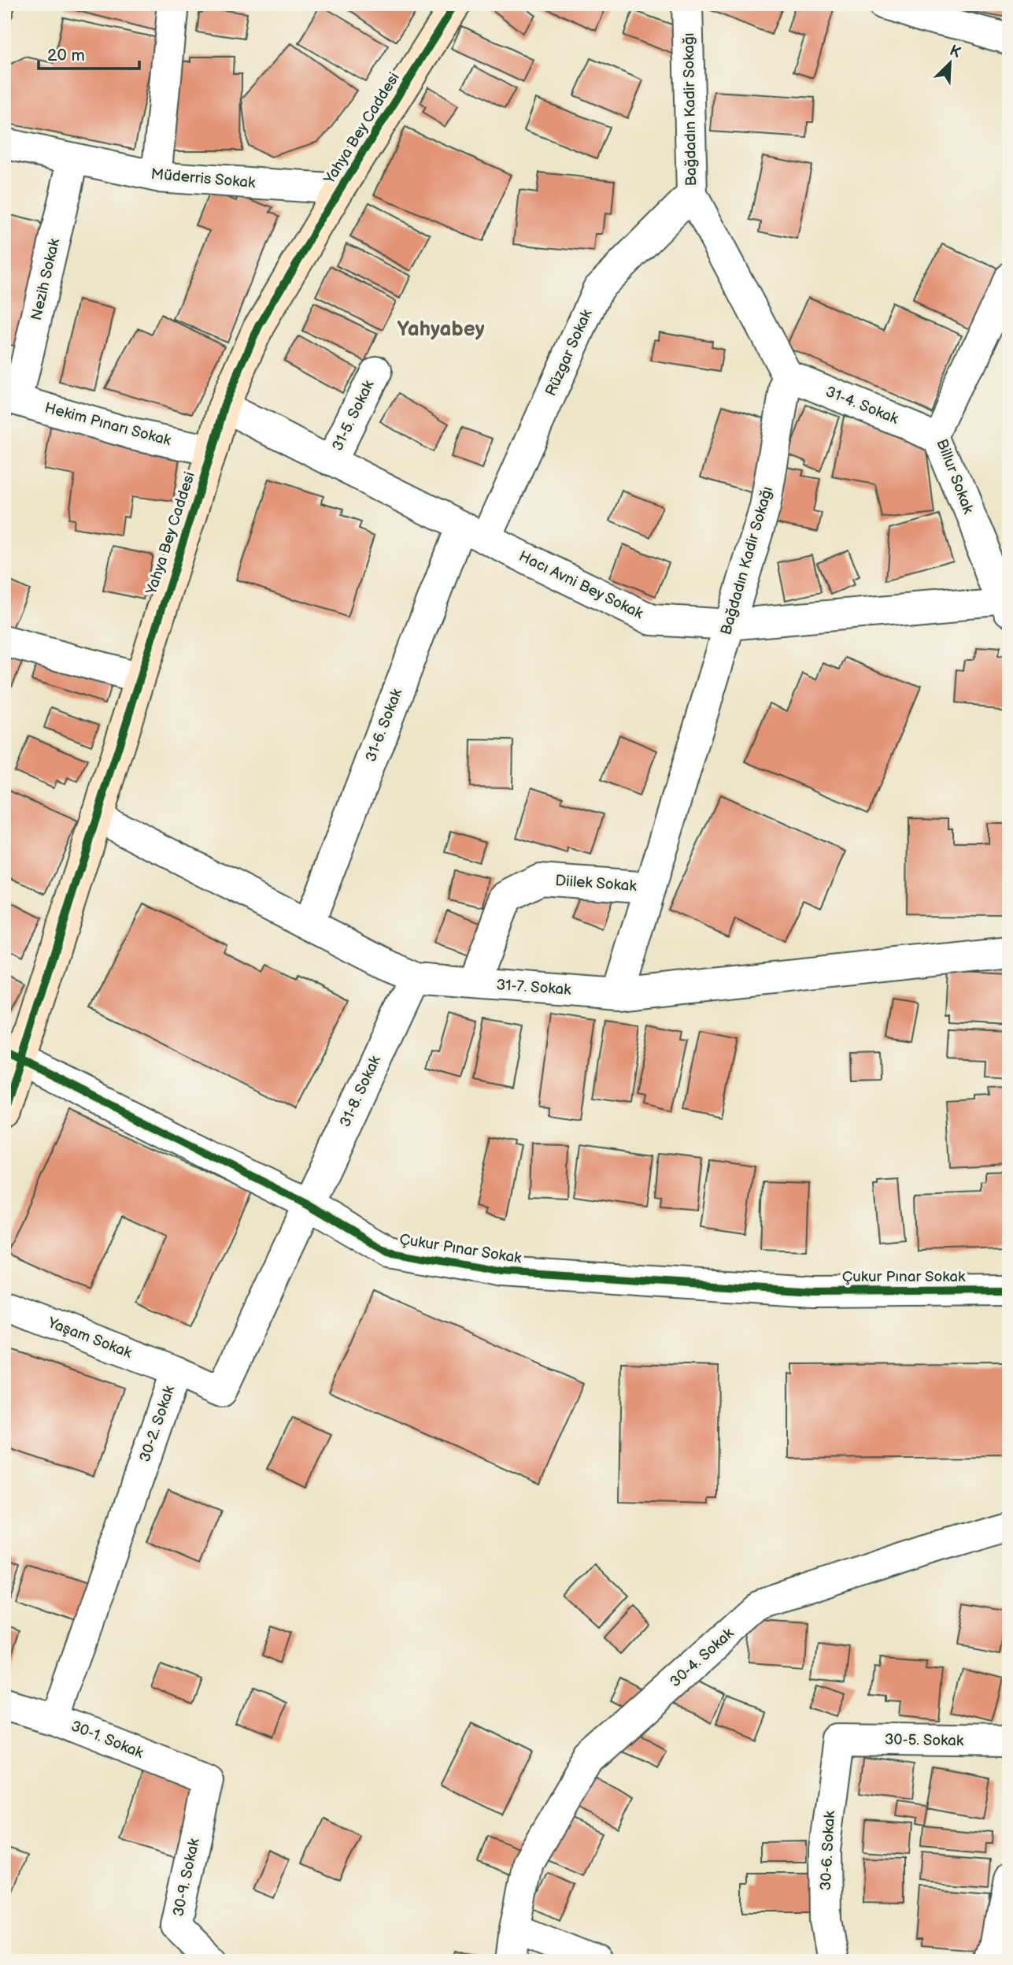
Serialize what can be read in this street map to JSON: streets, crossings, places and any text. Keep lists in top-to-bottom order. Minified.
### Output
{"streets":{"street":["Bağdadın Kadir Sokağı","Yahya Bey Caddesi","Müderris Sokak","Nezih Sokak","Rüzgar Sokak","31-4. Sokak","31-5. Sokak","Hekim Pınarı Sokak","Billur Sokak","Hacı Avni Bey Sokak","31-6. Sokak","Diilek Sokak","31-7. Sokak","31-8. Sokak","Çukur Pınar Sokak","Yaşam Sokak","30-2. Sokak","30-4. Sokak","30-1. Sokak","30-5. Sokak","30-6. Sokak","30-9. Sokak"]},"crossings":[["Bağdadın Kadir Sokağı","Rüzgar Sokak"],["Bağdadın Kadir Sokağı","31-4. Sokak"],["Bağdadın Kadir Sokağı","Hacı Avni Bey Sokak"],["Bağdadın Kadir Sokağı","Diilek Sokak"],["Bağdadın Kadir Sokağı","31-7. Sokak"],["Yahya Bey Caddesi","Müderris Sokak"],["Yahya Bey Caddesi","Hekim Pınarı Sokak"],["Yahya Bey Caddesi","Hacı Avni Bey Sokak"],["Yahya Bey Caddesi","31-7. Sokak"],["Yahya Bey Caddesi","Çukur Pınar Sokak"],["Müderris Sokak","Nezih Sokak"],["Nezih Sokak","Hekim Pınarı Sokak"],["Rüzgar Sokak","Hacı Avni Bey Sokak"],["Rüzgar Sokak","31-6. Sokak"],["31-4. Sokak","Billur Sokak"],["31-5. Sokak","Hacı Avni Bey Sokak"],["Billur Sokak","Hacı Avni Bey Sokak"],["Hacı Avni Bey Sokak","31-6. Sokak"],["31-6. Sokak","31-7. Sokak"],["Diilek Sokak","31-7. Sokak"],["31-7. Sokak","31-8. Sokak"],["31-8. Sokak","Çukur Pınar Sokak"],["31-8. Sokak","30-2. Sokak"],["Çukur Pınar Sokak","30-2. Sokak"],["Yaşam Sokak","30-2. Sokak"],["30-2. Sokak","30-1. Sokak"],["30-1. Sokak","30-9. Sokak"],["30-5. Sokak","30-6. Sokak"]],"districts":["Yahyabey"],"scale_bar":"20 m","north":"top right"}
